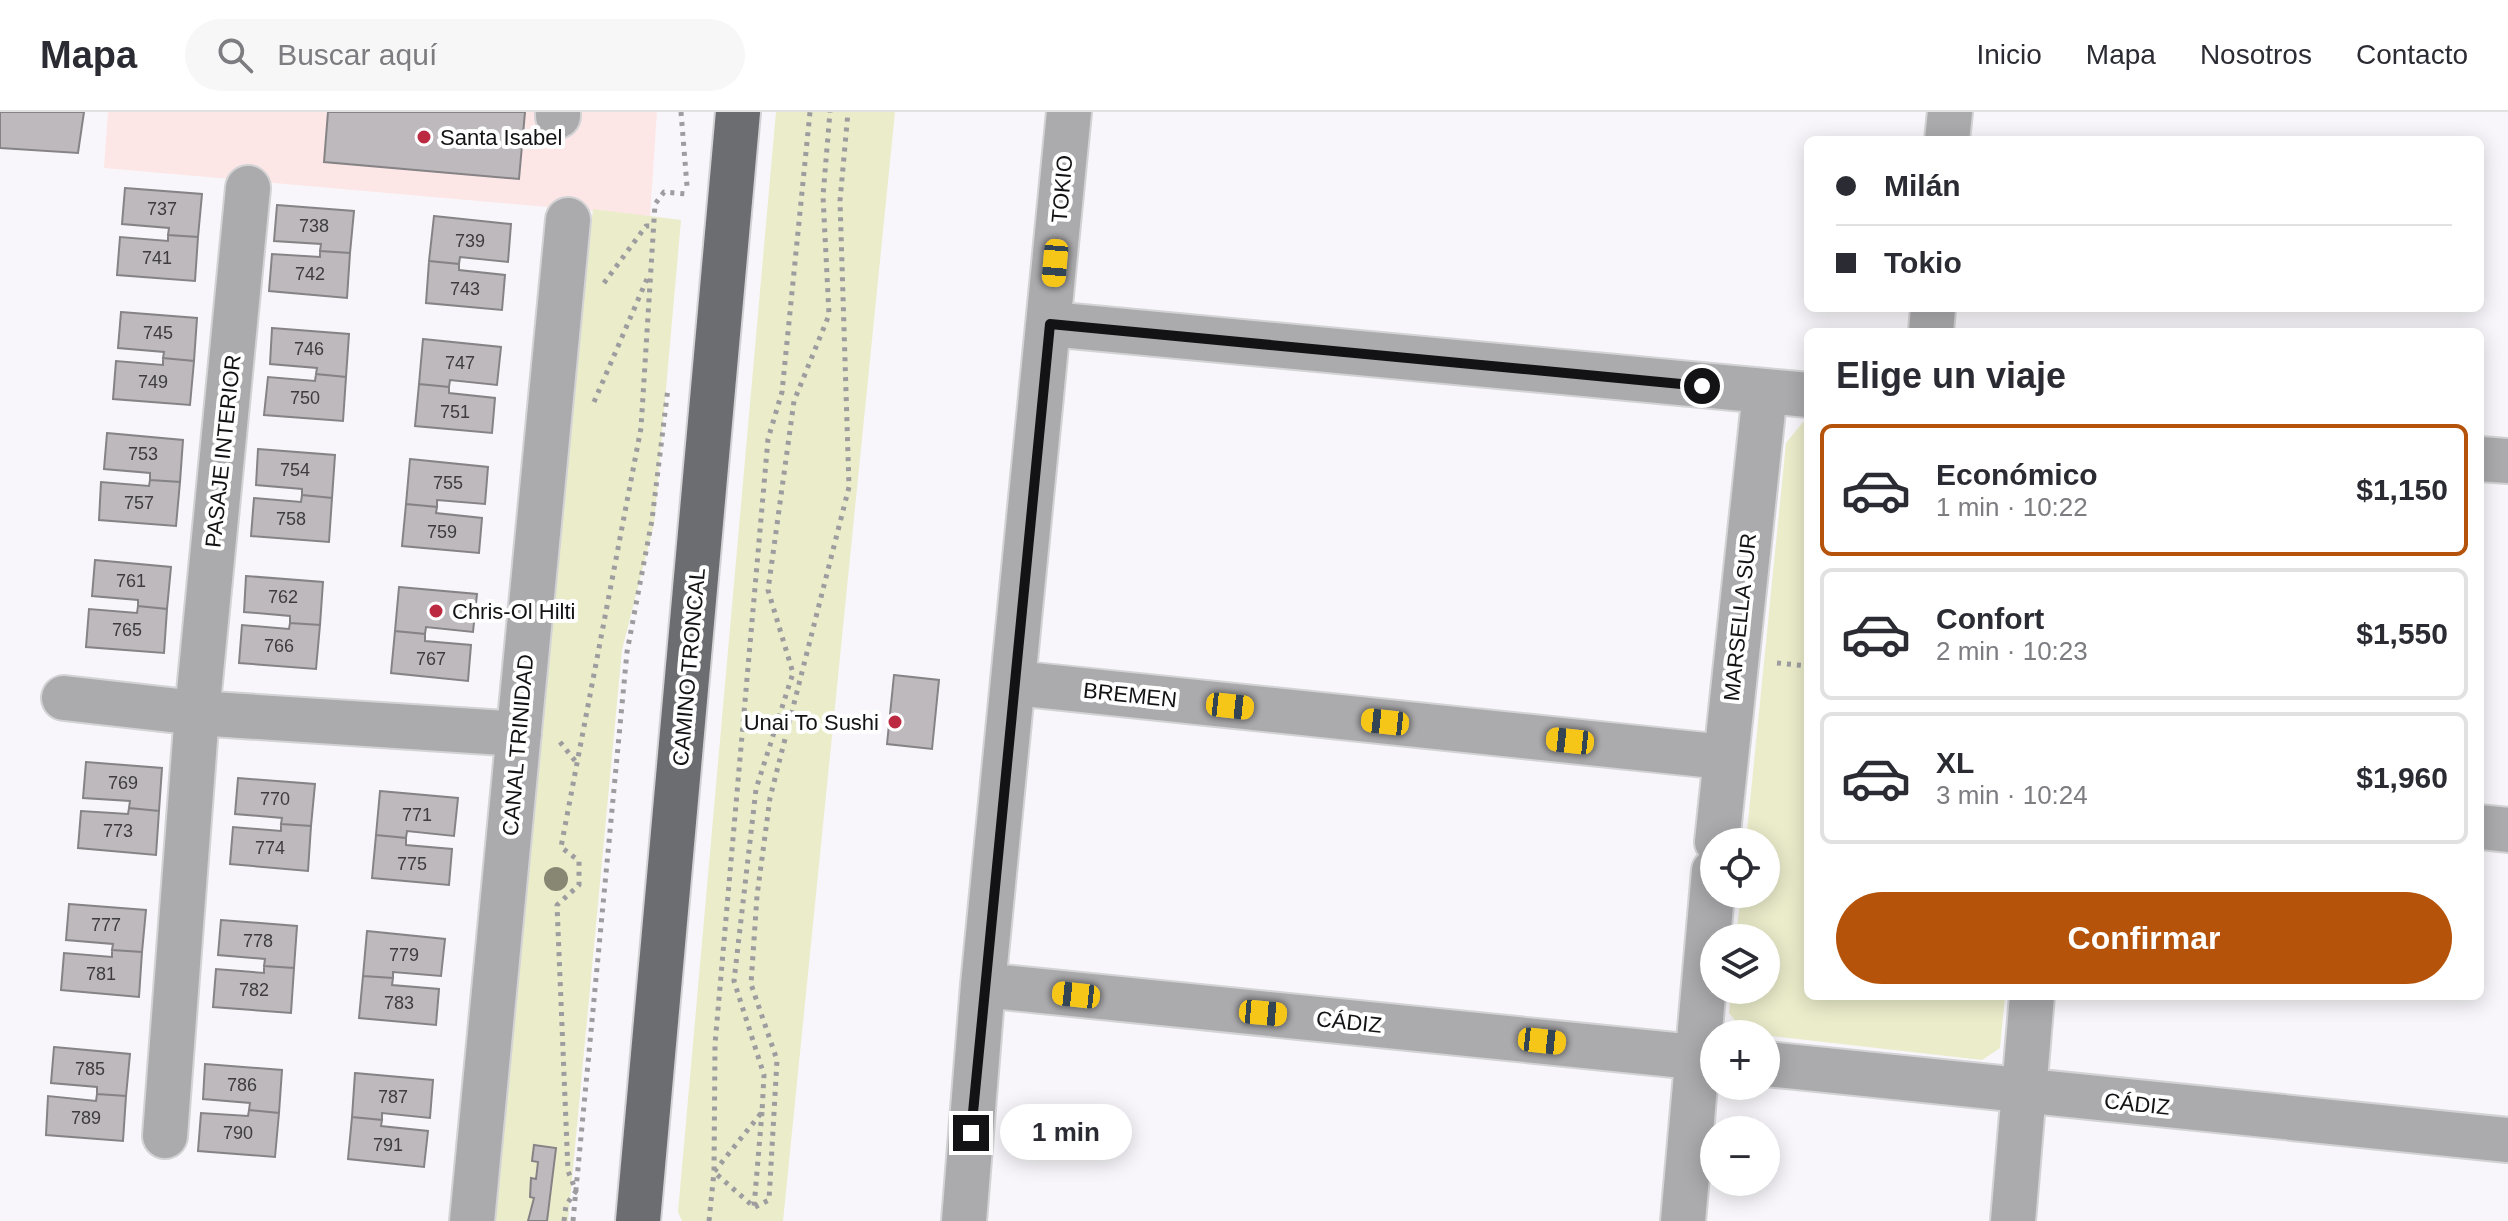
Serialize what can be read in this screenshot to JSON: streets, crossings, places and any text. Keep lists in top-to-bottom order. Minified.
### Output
{"streets":{"main road":["CAMINO TRONCAL"],"street":["TOKIO","PASAJE INTERIOR","MARSELLA SUR","BREMEN","CANAL TRINIDAD","CÁDIZ"]},"crossings":[["TOKIO","BREMEN"],["TOKIO","CÁDIZ"],["MARSELLA SUR","BREMEN"]],"places":["Santa Isabel","Chris-Ol Hilti","Unai To Sushi"],"house_numbers":["737","738","739","741","742","743","745","746","747","749","750","751","753","754","755","757","758","759","761","762","765","766","767","769","770","771","773","774","775","777","778","779","781","782","783","785","786","787","789","790","791"],"page":{"header":"Mapa","search":"Buscar aquí","nav":["Inicio","Mapa","Nosotros","Contacto"],"banner":["Milán","Tokio"],"heading":"Elige un viaje","list":[{"name":"Económico","note":"1 min · 10:22","value":"$1,150"},{"name":"Confort","note":"2 min · 10:23","value":"$1,550"},{"name":"XL","note":"3 min · 10:24","value":"$1,960"}],"map_buttons":["+","−"],"buttons":"Confirmar","bubble":"1 min"}}
